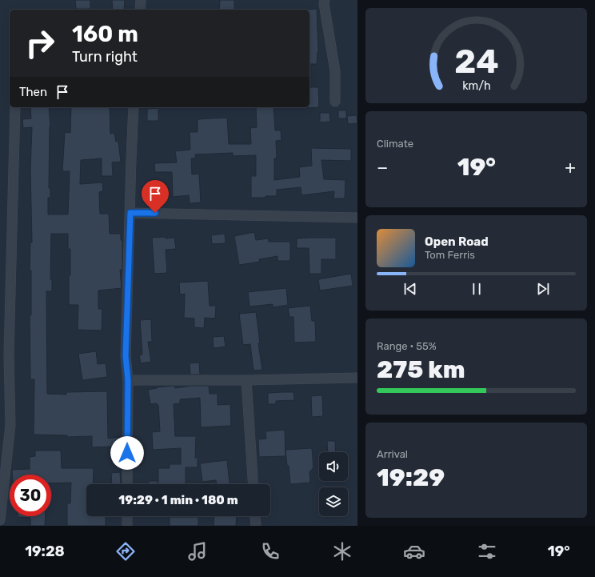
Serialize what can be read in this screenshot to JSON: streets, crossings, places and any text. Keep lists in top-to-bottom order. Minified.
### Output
{"page":{"turn":["160 m","Turn right"],"then":"Then","tile":["Climate",["Range · 55%","275 km"],["Arrival","19:29"]],"heat":["−","19°","+"],"song":["Open Road","Tom Ferris"],"limit":"30","trip":"19:29 · 1 min · 180 m","tabs":["19:28","19°"],"gauge":["24","km/h"]}}
